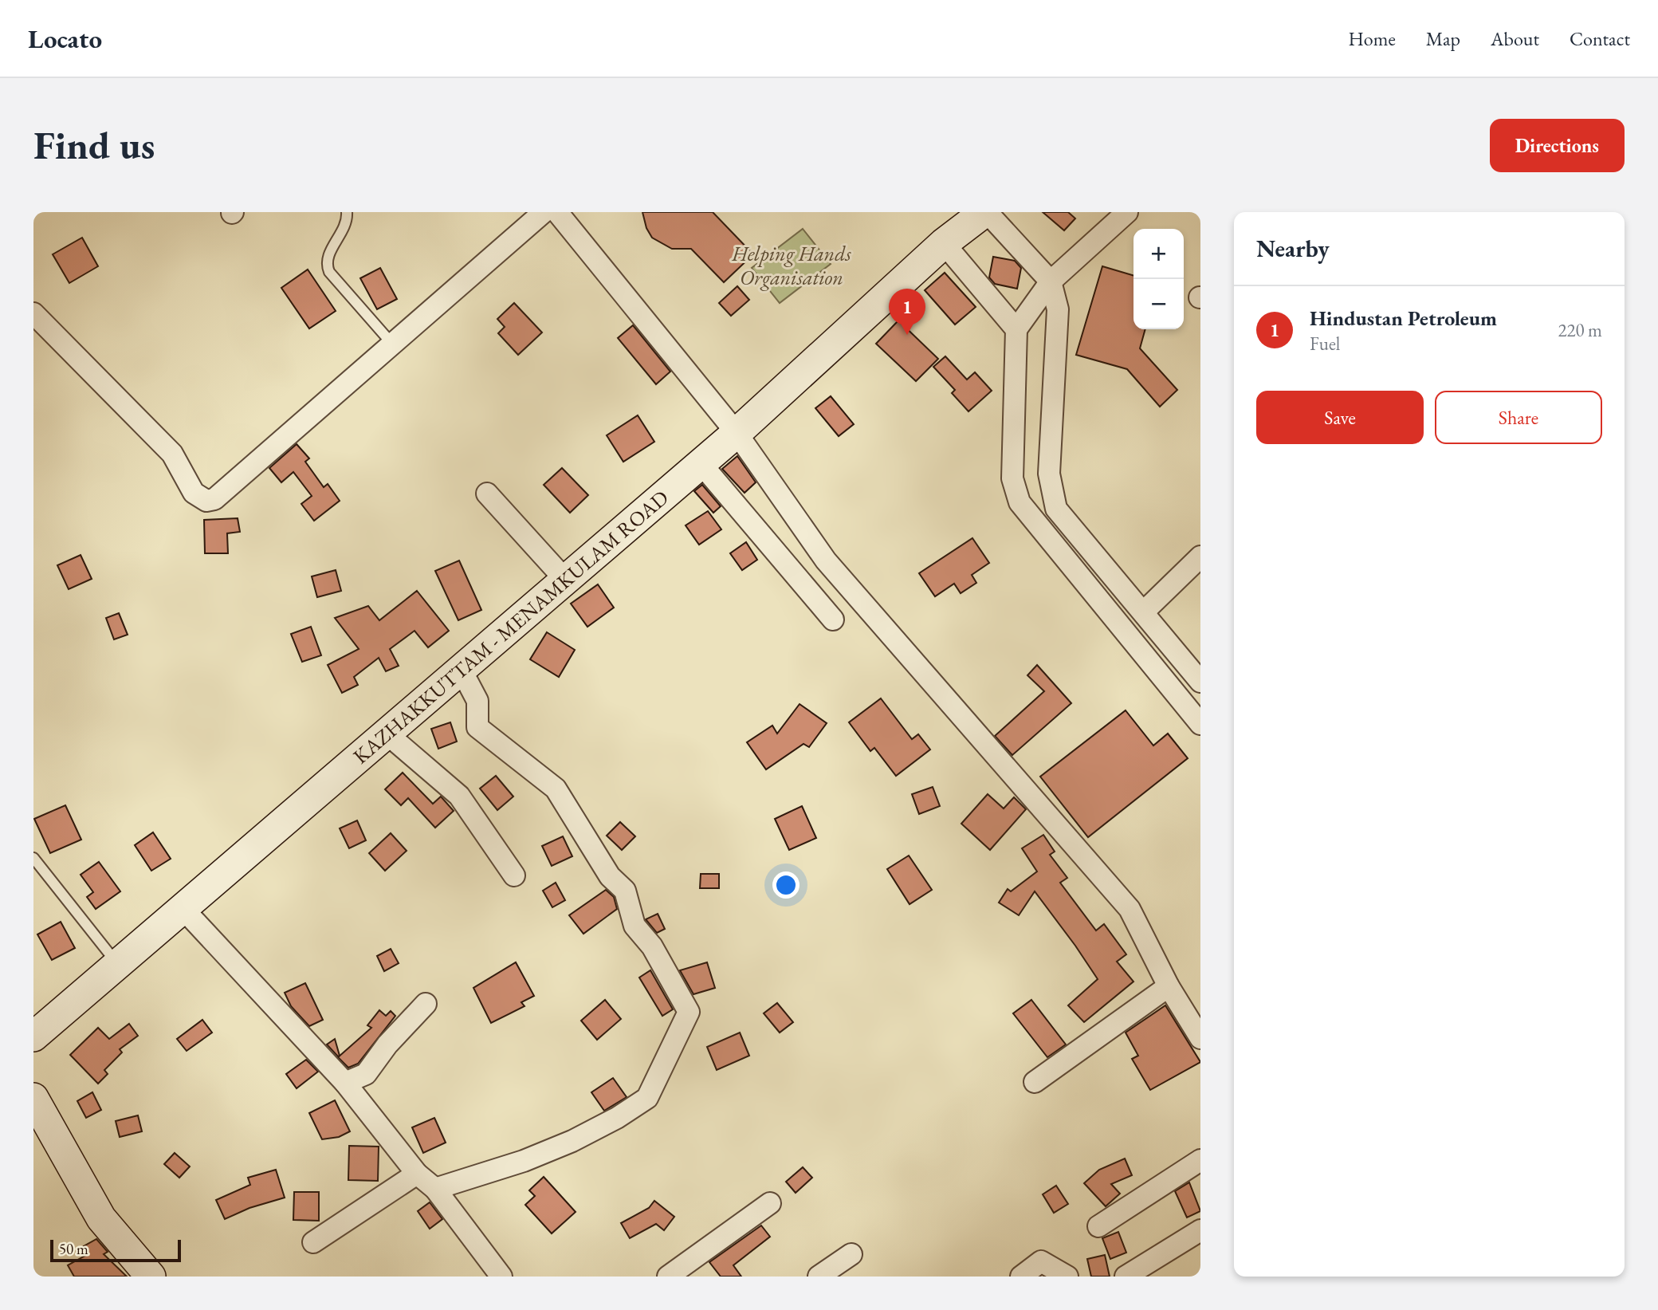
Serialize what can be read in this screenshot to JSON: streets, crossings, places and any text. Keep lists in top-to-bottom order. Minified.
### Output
{"streets":{"main road":["KAZHAKKUTTAM - MENAMKULAM ROAD"]},"parks":["Helping Hands Organisation"],"scale_bar":"50 m","page":{"header":"Locato","nav":["Home","Map","About","Contact"],"buttons":["Directions",["Save","Share"]],"title":"Find us","heading":"Nearby","map_buttons":["+","−"],"list":[{"mark":"1","name":"Hindustan Petroleum","note":"Fuel","value":"220 m"}],"pins":"1","scale":"50 m"}}
